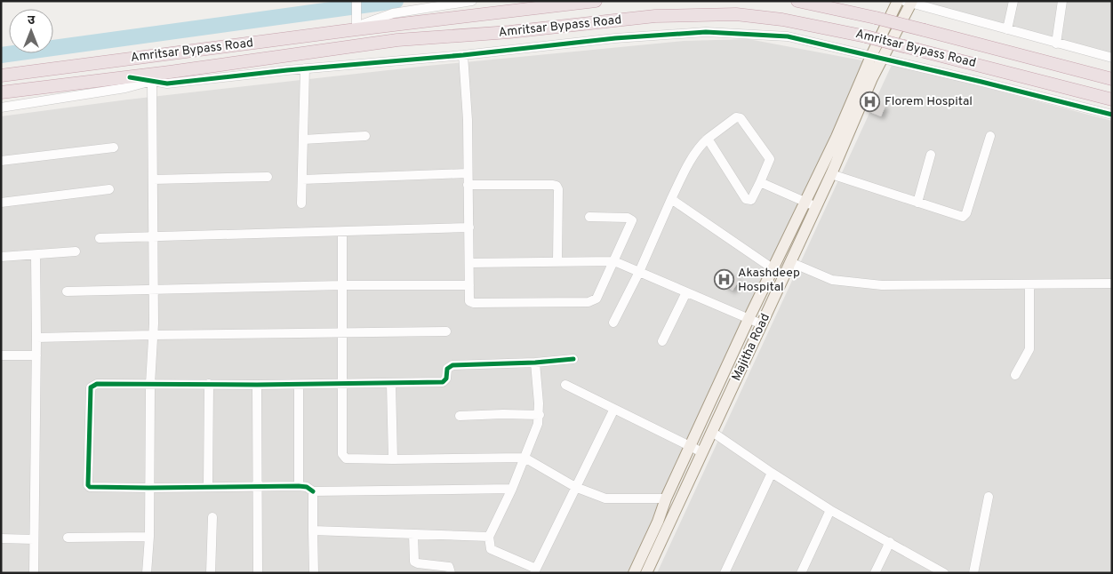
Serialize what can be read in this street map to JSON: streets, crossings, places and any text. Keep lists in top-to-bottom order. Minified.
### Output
{"streets":{"highway":["Amritsar Bypass Road"],"main road":["Majitha Road"]},"places":{"hospital":["Florem Hospital","Akashdeep Hospital"]},"north":"top"}
